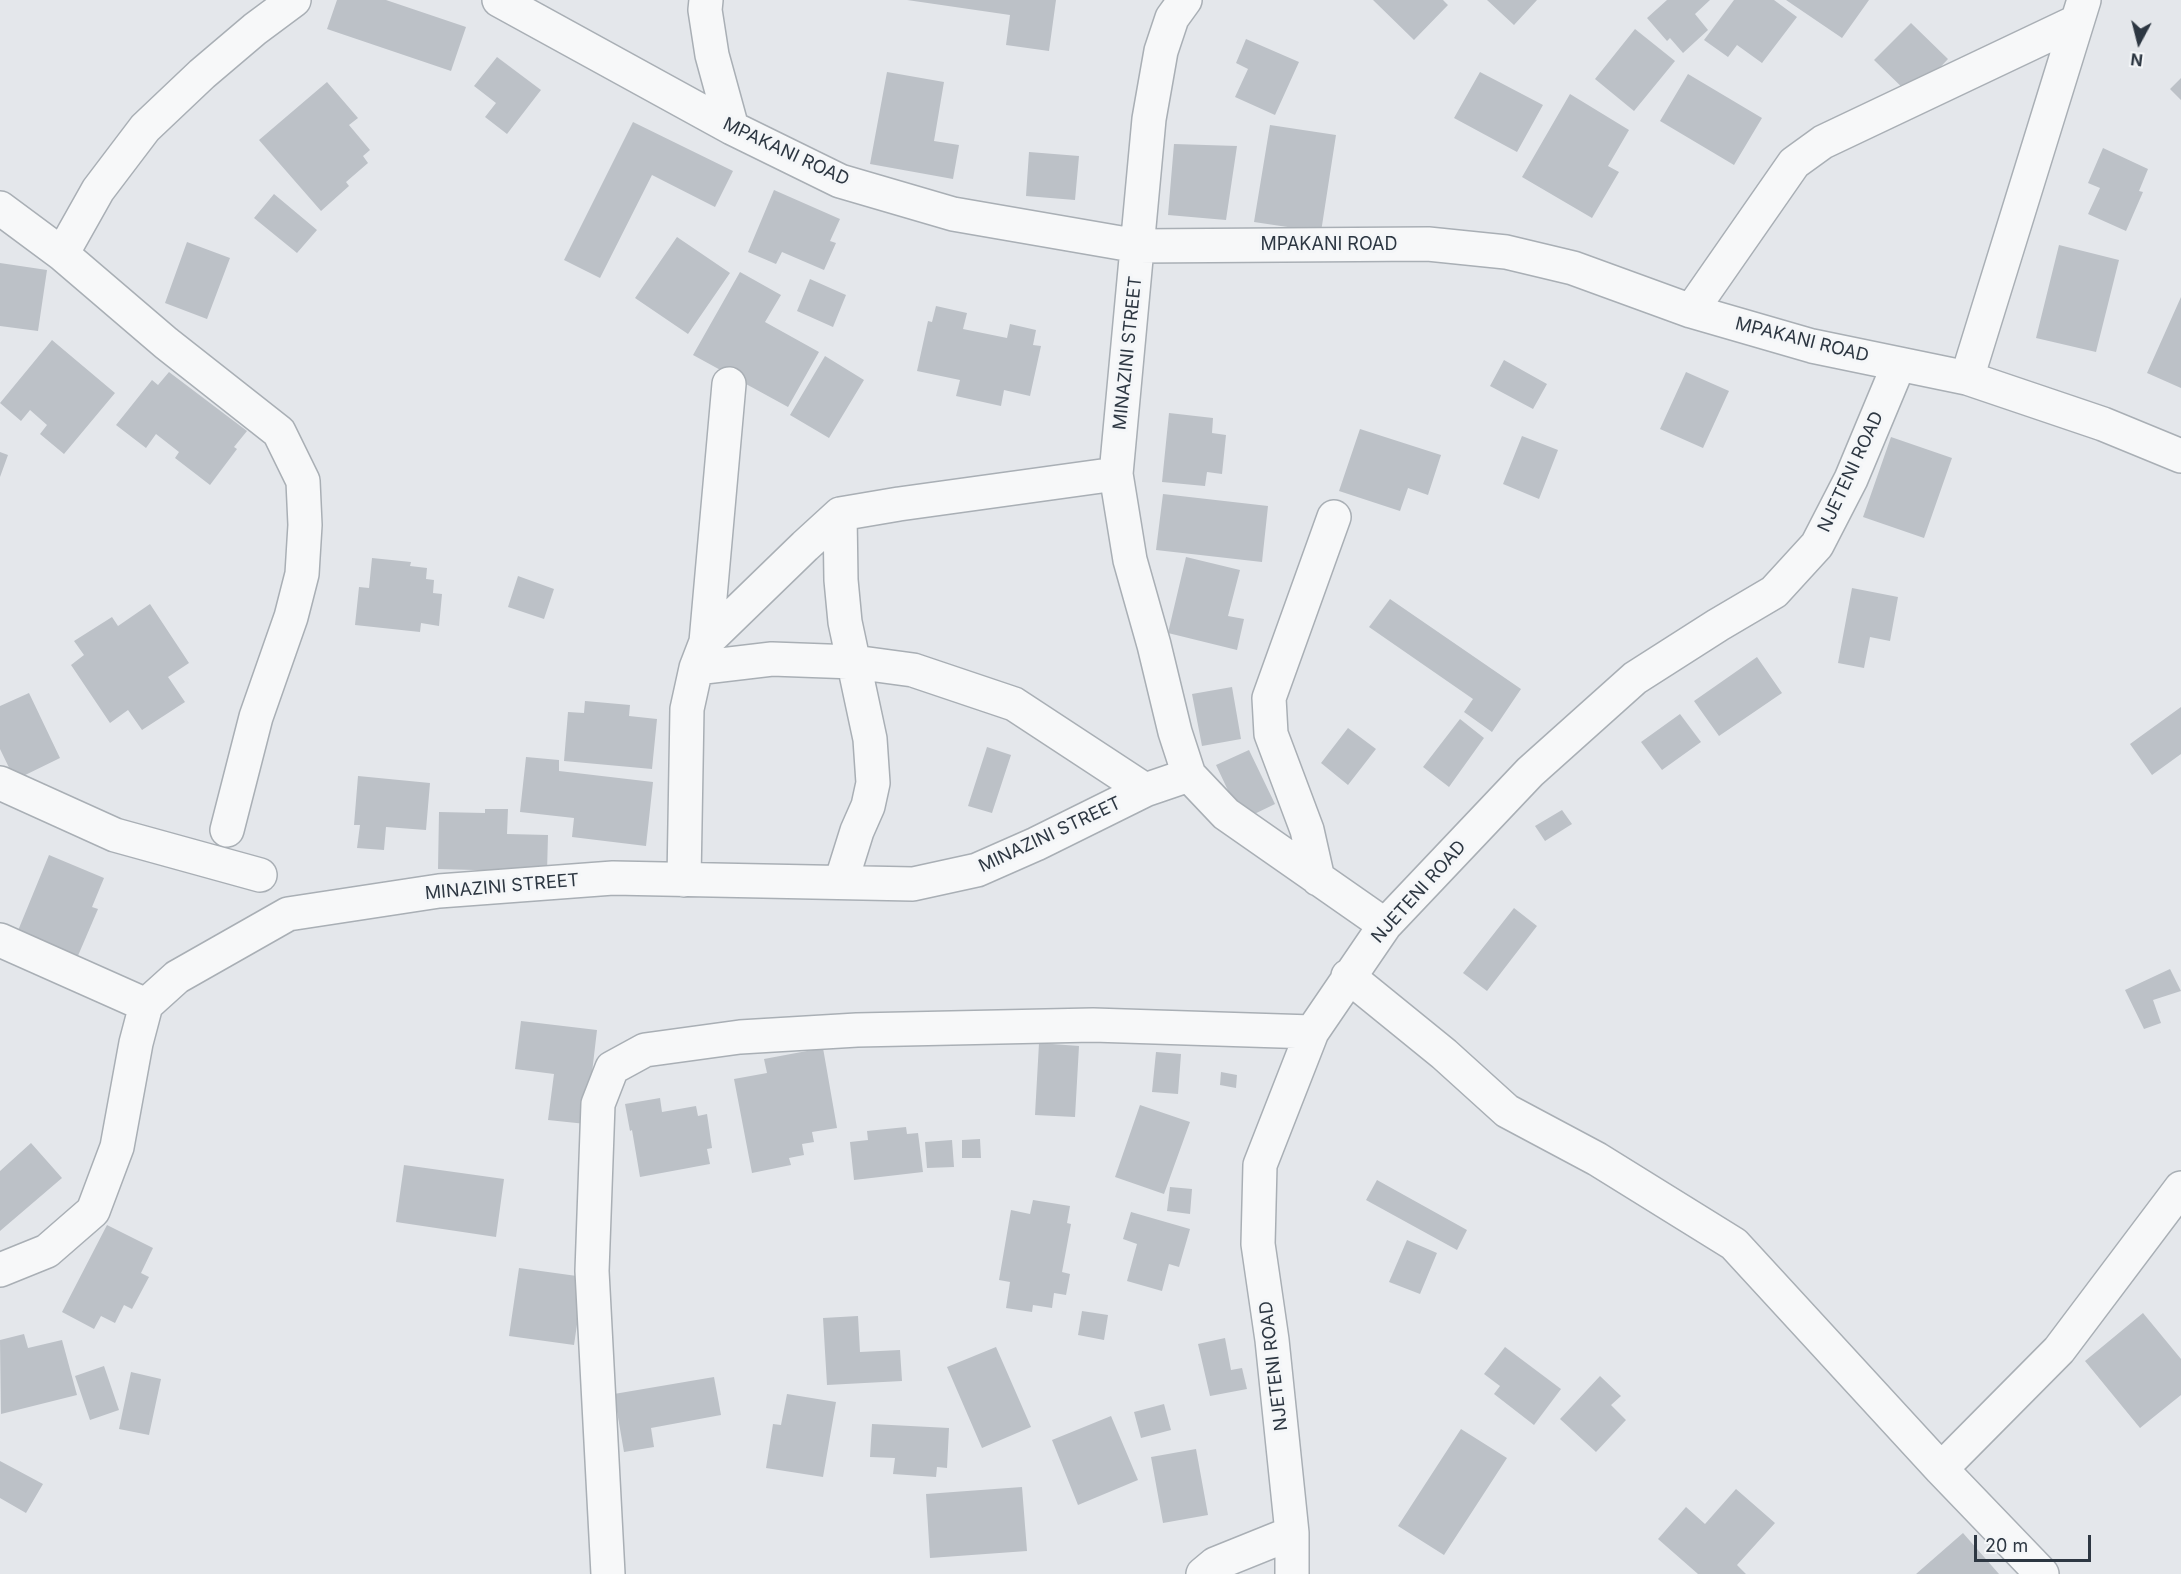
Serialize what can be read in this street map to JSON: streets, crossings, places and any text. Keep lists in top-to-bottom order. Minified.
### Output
{"streets":{"street":["MPAKANI ROAD","MINAZINI STREET","NJETENI ROAD"]},"crossings":[["MPAKANI ROAD","MINAZINI STREET"],["MPAKANI ROAD","NJETENI ROAD"],["MINAZINI STREET","NJETENI ROAD"]],"scale_bar":"20 m","north":"bottom"}
